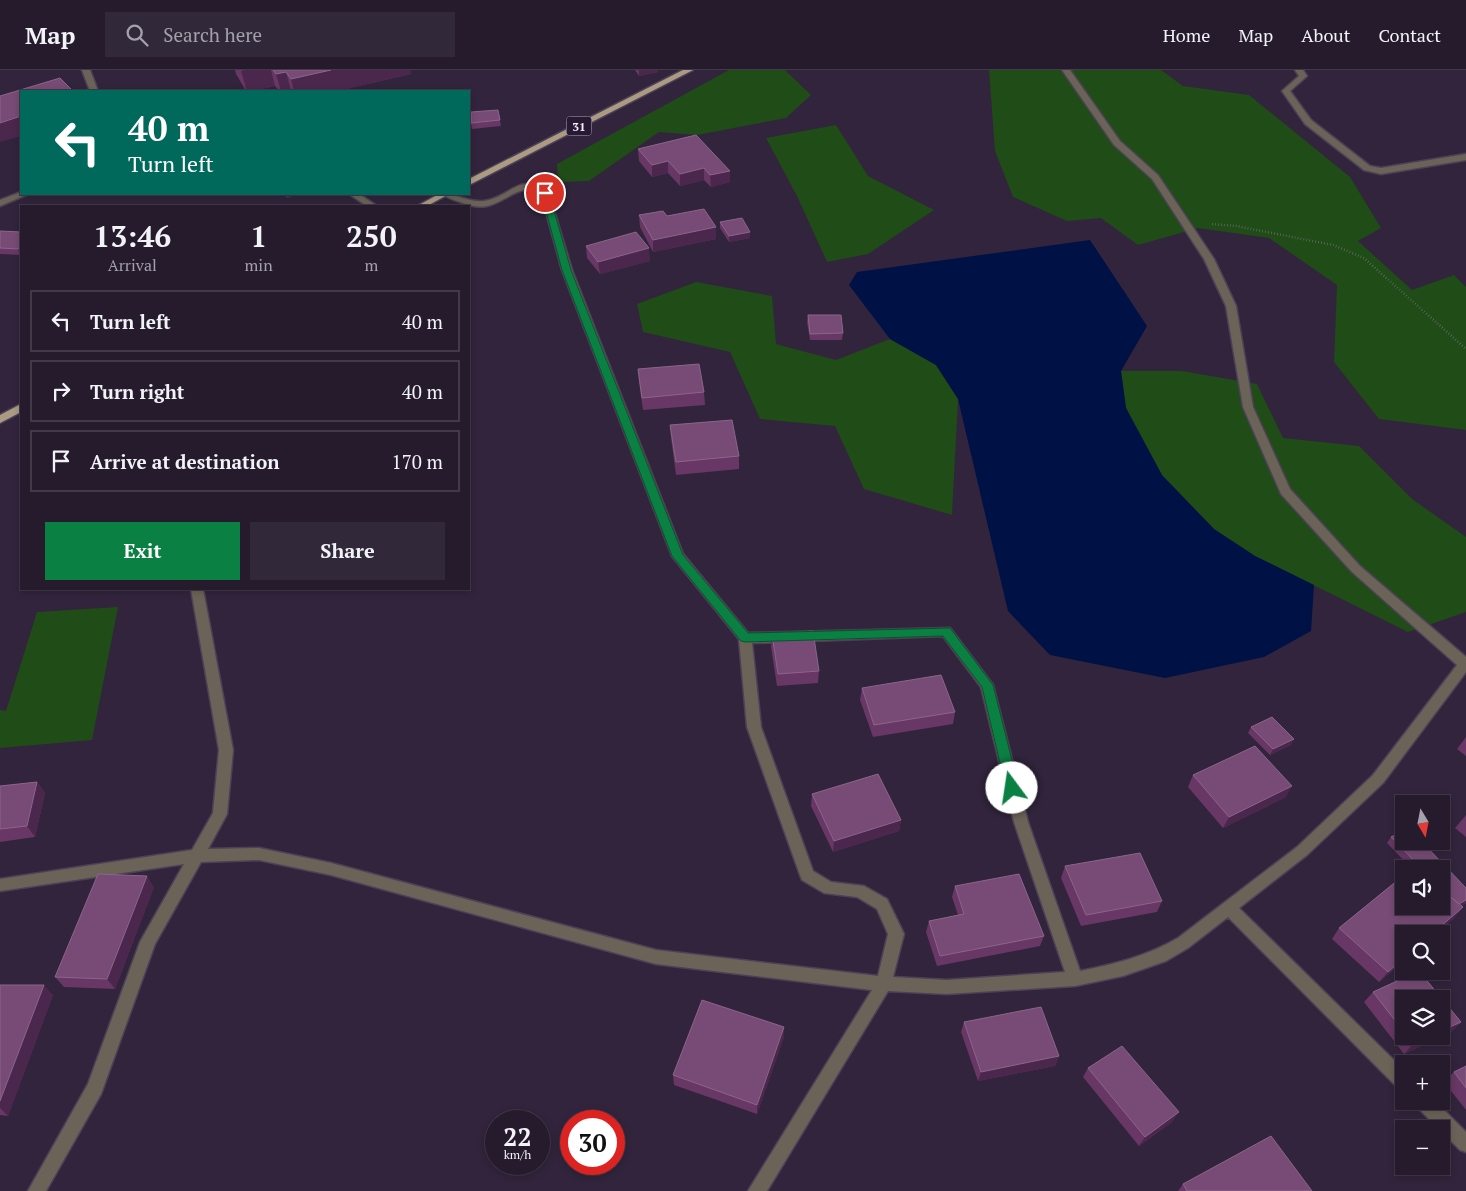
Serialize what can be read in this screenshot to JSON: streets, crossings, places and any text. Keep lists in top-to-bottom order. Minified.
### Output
{"streets":{"main road":["31"]},"north":"bottom","page":{"header":"Map","search":"Search here","nav":["Home","Map","About","Contact"],"turn":["40 m","Turn left"],"eta":["13:46","Arrival","1","min","250","m"],"list":[{"name":"Turn left","value":"40 m"},{"name":"Turn right","value":"40 m"},{"name":"Arrive at destination","value":"170 m"}],"buttons":["Exit","Share"],"map_buttons":["+","−"],"speed":"22 km/h","limit":"30"}}
